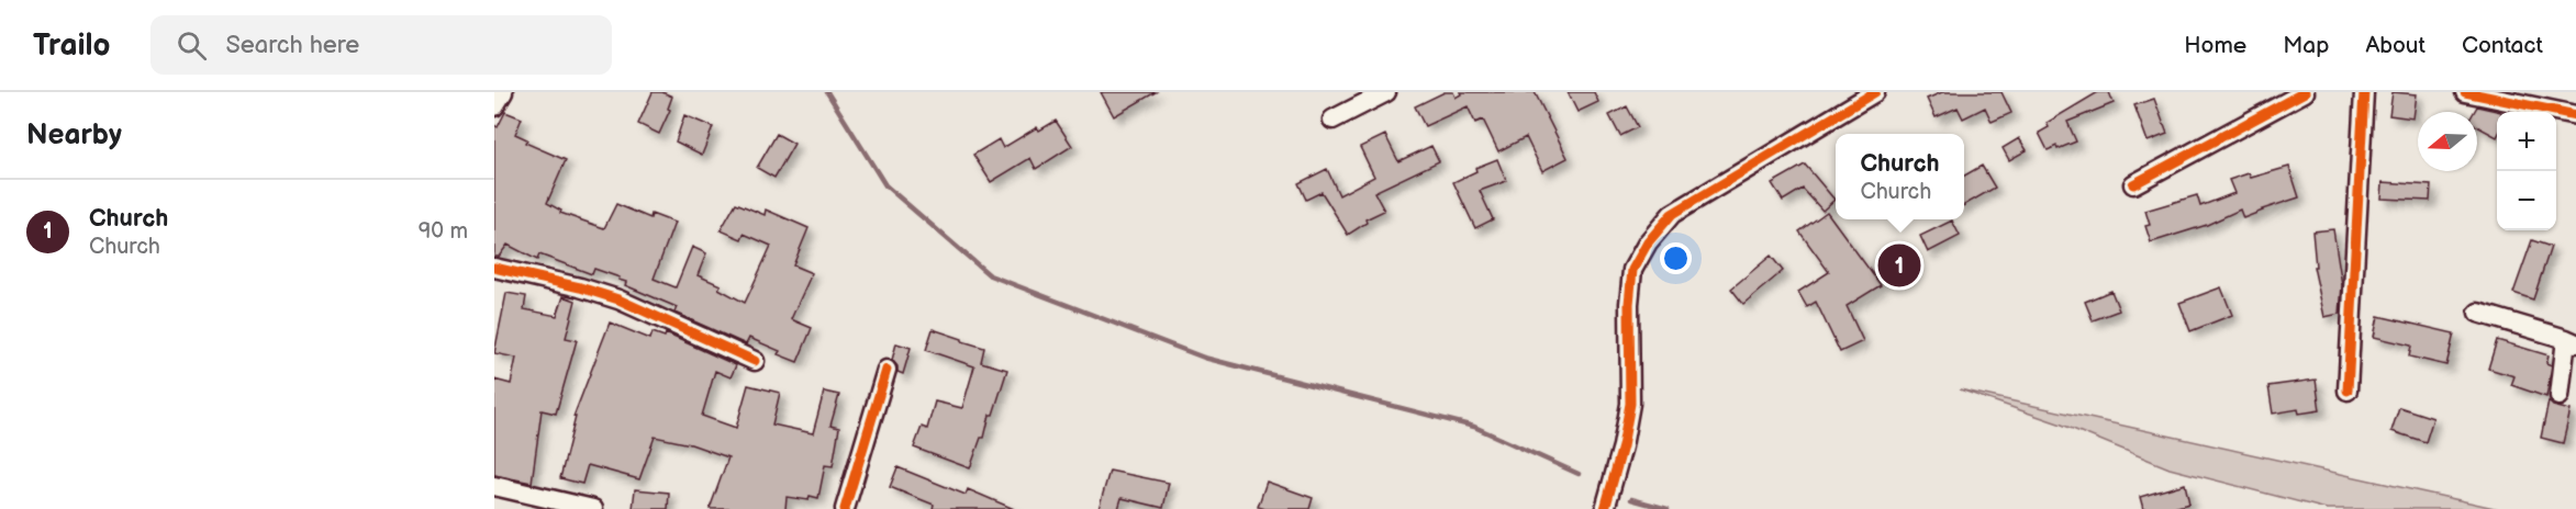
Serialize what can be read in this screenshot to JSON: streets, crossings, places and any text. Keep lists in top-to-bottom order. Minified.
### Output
{"north":"left","page":{"header":"Trailo","search":"Search here","nav":["Home","Map","About","Contact"],"heading":"Nearby","map_buttons":["+","−"],"popup":["Church","Church"],"list":[{"mark":"1","name":"Church","note":"Church","value":"90 m"}],"pins":"1"}}
